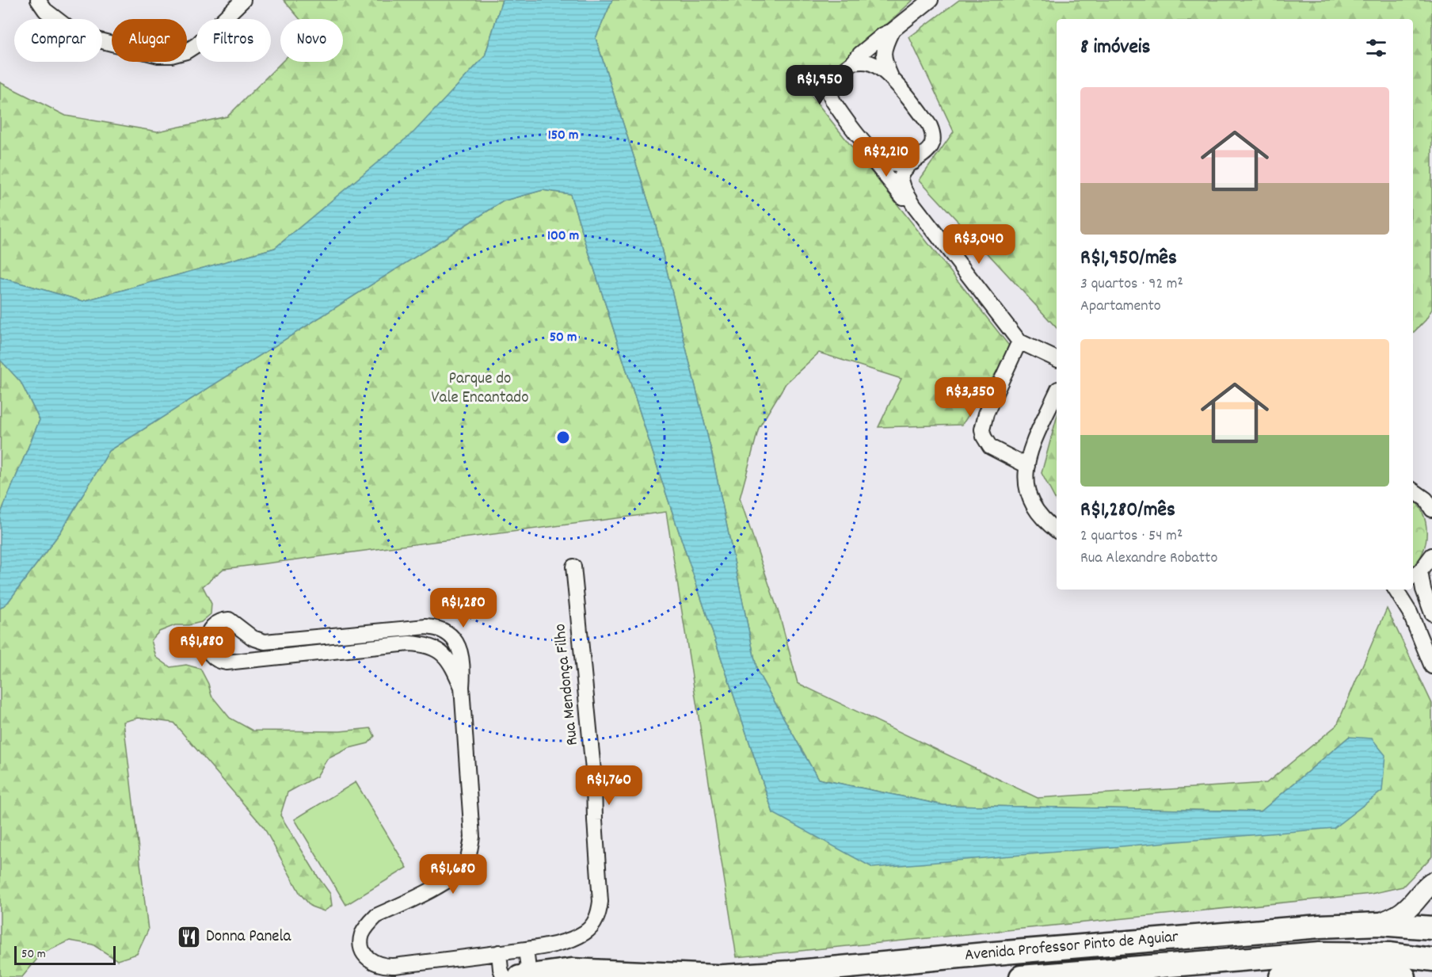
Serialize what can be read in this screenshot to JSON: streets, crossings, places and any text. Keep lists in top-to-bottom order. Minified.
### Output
{"streets":{"main road":["Avenida Professor Pinto de Aguiar"],"street":["Rua Mendonça Filho"]},"parks":["Parque do Vale Encantado"],"places":{"restaurant":["Donna Panela"]},"scale_bar":"50 m","page":{"chip":["Comprar","Alugar","Filtros","Novo"],"heading":"8 imóveis","price":["R$1,950","R$2,210","R$3,040","R$3,350","R$1,280","R$1,880","R$1,760","R$1,680"],"list":[{"name":"R$1,950/mês","note":"3 quartos · 92 m² · Apartamento"},{"name":"R$1,280/mês","note":"2 quartos · 54 m² · Rua Alexandre Robatto"}],"scale":"50 m"},"rings":["150 m","100 m","50 m"]}
